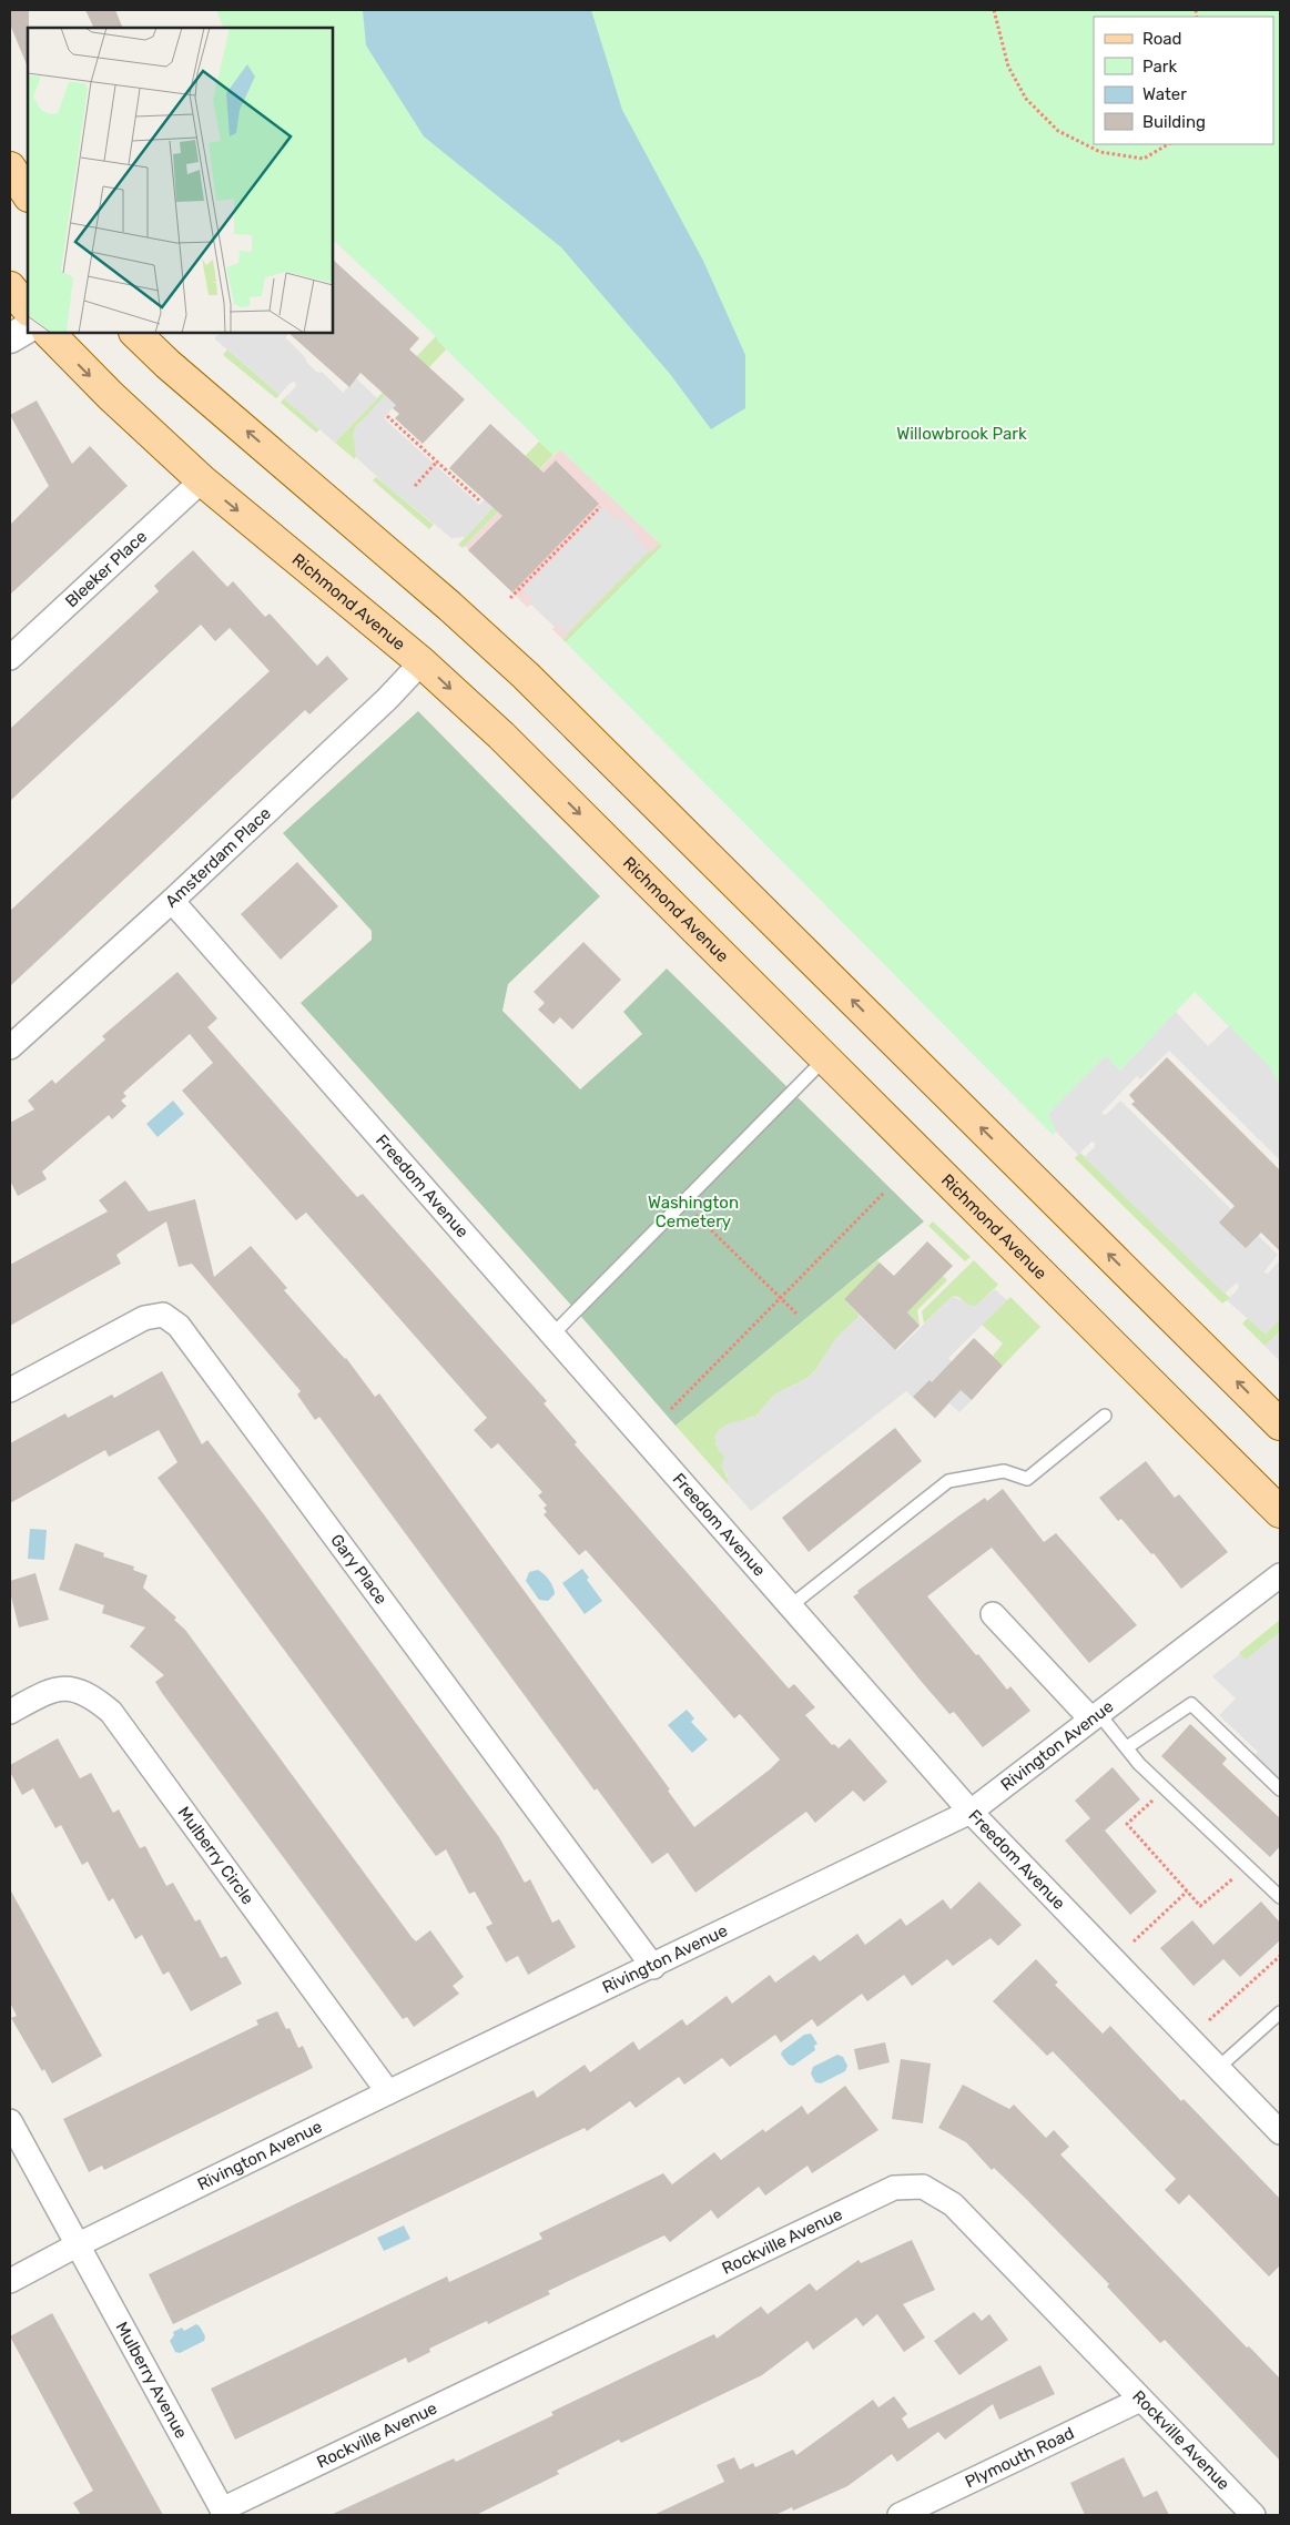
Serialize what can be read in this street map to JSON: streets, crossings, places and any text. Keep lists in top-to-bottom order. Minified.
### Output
{"streets":{"main road":["Richmond Avenue"],"street":["Bleeker Place","Amsterdam Place","Freedom Avenue","Gary Place","Rivington Avenue","Mulberry Circle","Rockville Avenue","Mulberry Avenue","Plymouth Road"]},"crossings":[["Bleeker Place","Richmond Avenue"],["Richmond Avenue","Amsterdam Place"],["Amsterdam Place","Freedom Avenue"],["Freedom Avenue","Rivington Avenue"],["Gary Place","Rivington Avenue"],["Rivington Avenue","Mulberry Circle"],["Rivington Avenue","Mulberry Avenue"],["Rockville Avenue","Mulberry Avenue"],["Rockville Avenue","Plymouth Road"]],"parks":["Willowbrook Park","Washington Cemetery"],"legend":["Road","Park","Water","Building"]}
